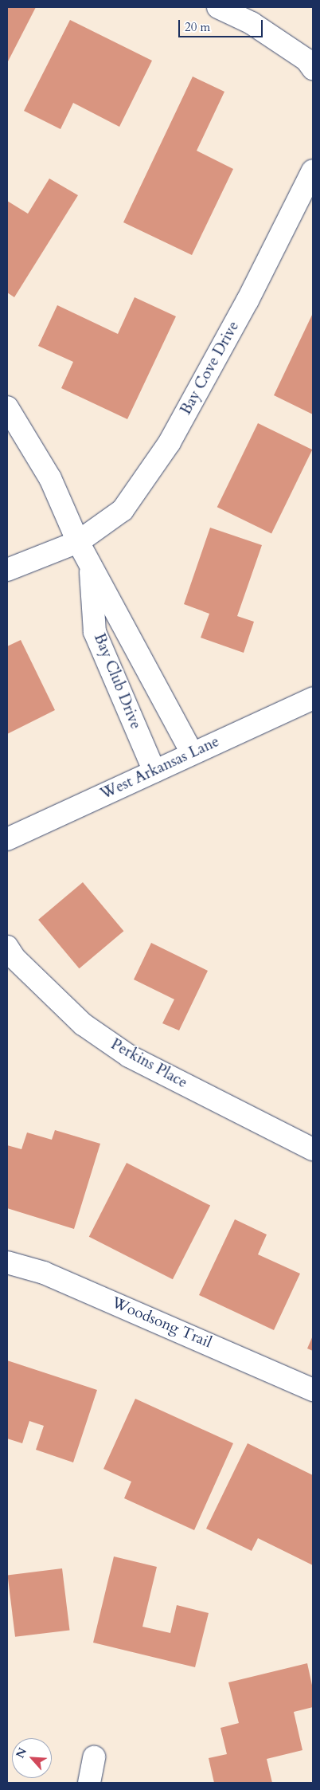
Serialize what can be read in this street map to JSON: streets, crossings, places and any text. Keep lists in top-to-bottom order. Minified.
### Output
{"streets":{"street":["Bay Cove Drive","Bay Club Drive","West Arkansas Lane","Perkins Place","Woodsong Trail"]},"crossings":[["Bay Cove Drive","Bay Club Drive"],["Bay Club Drive","West Arkansas Lane"]],"scale_bar":"20 m","north":"top left"}
